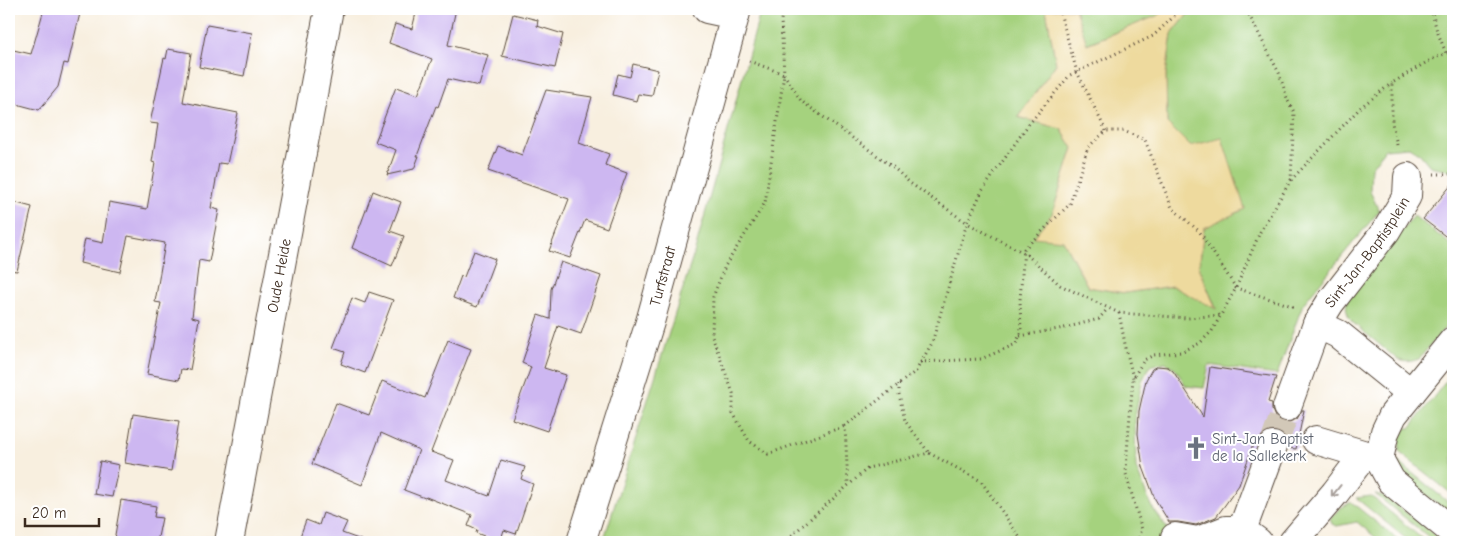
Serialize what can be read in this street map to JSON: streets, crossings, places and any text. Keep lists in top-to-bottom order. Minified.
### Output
{"streets":{"street":["Sint-Jan-Baptistplein","Oude Heide","Turfstraat"]},"places":{"church":["Sint-Jan Baptist de la Sallekerk"]},"scale_bar":"20 m"}
